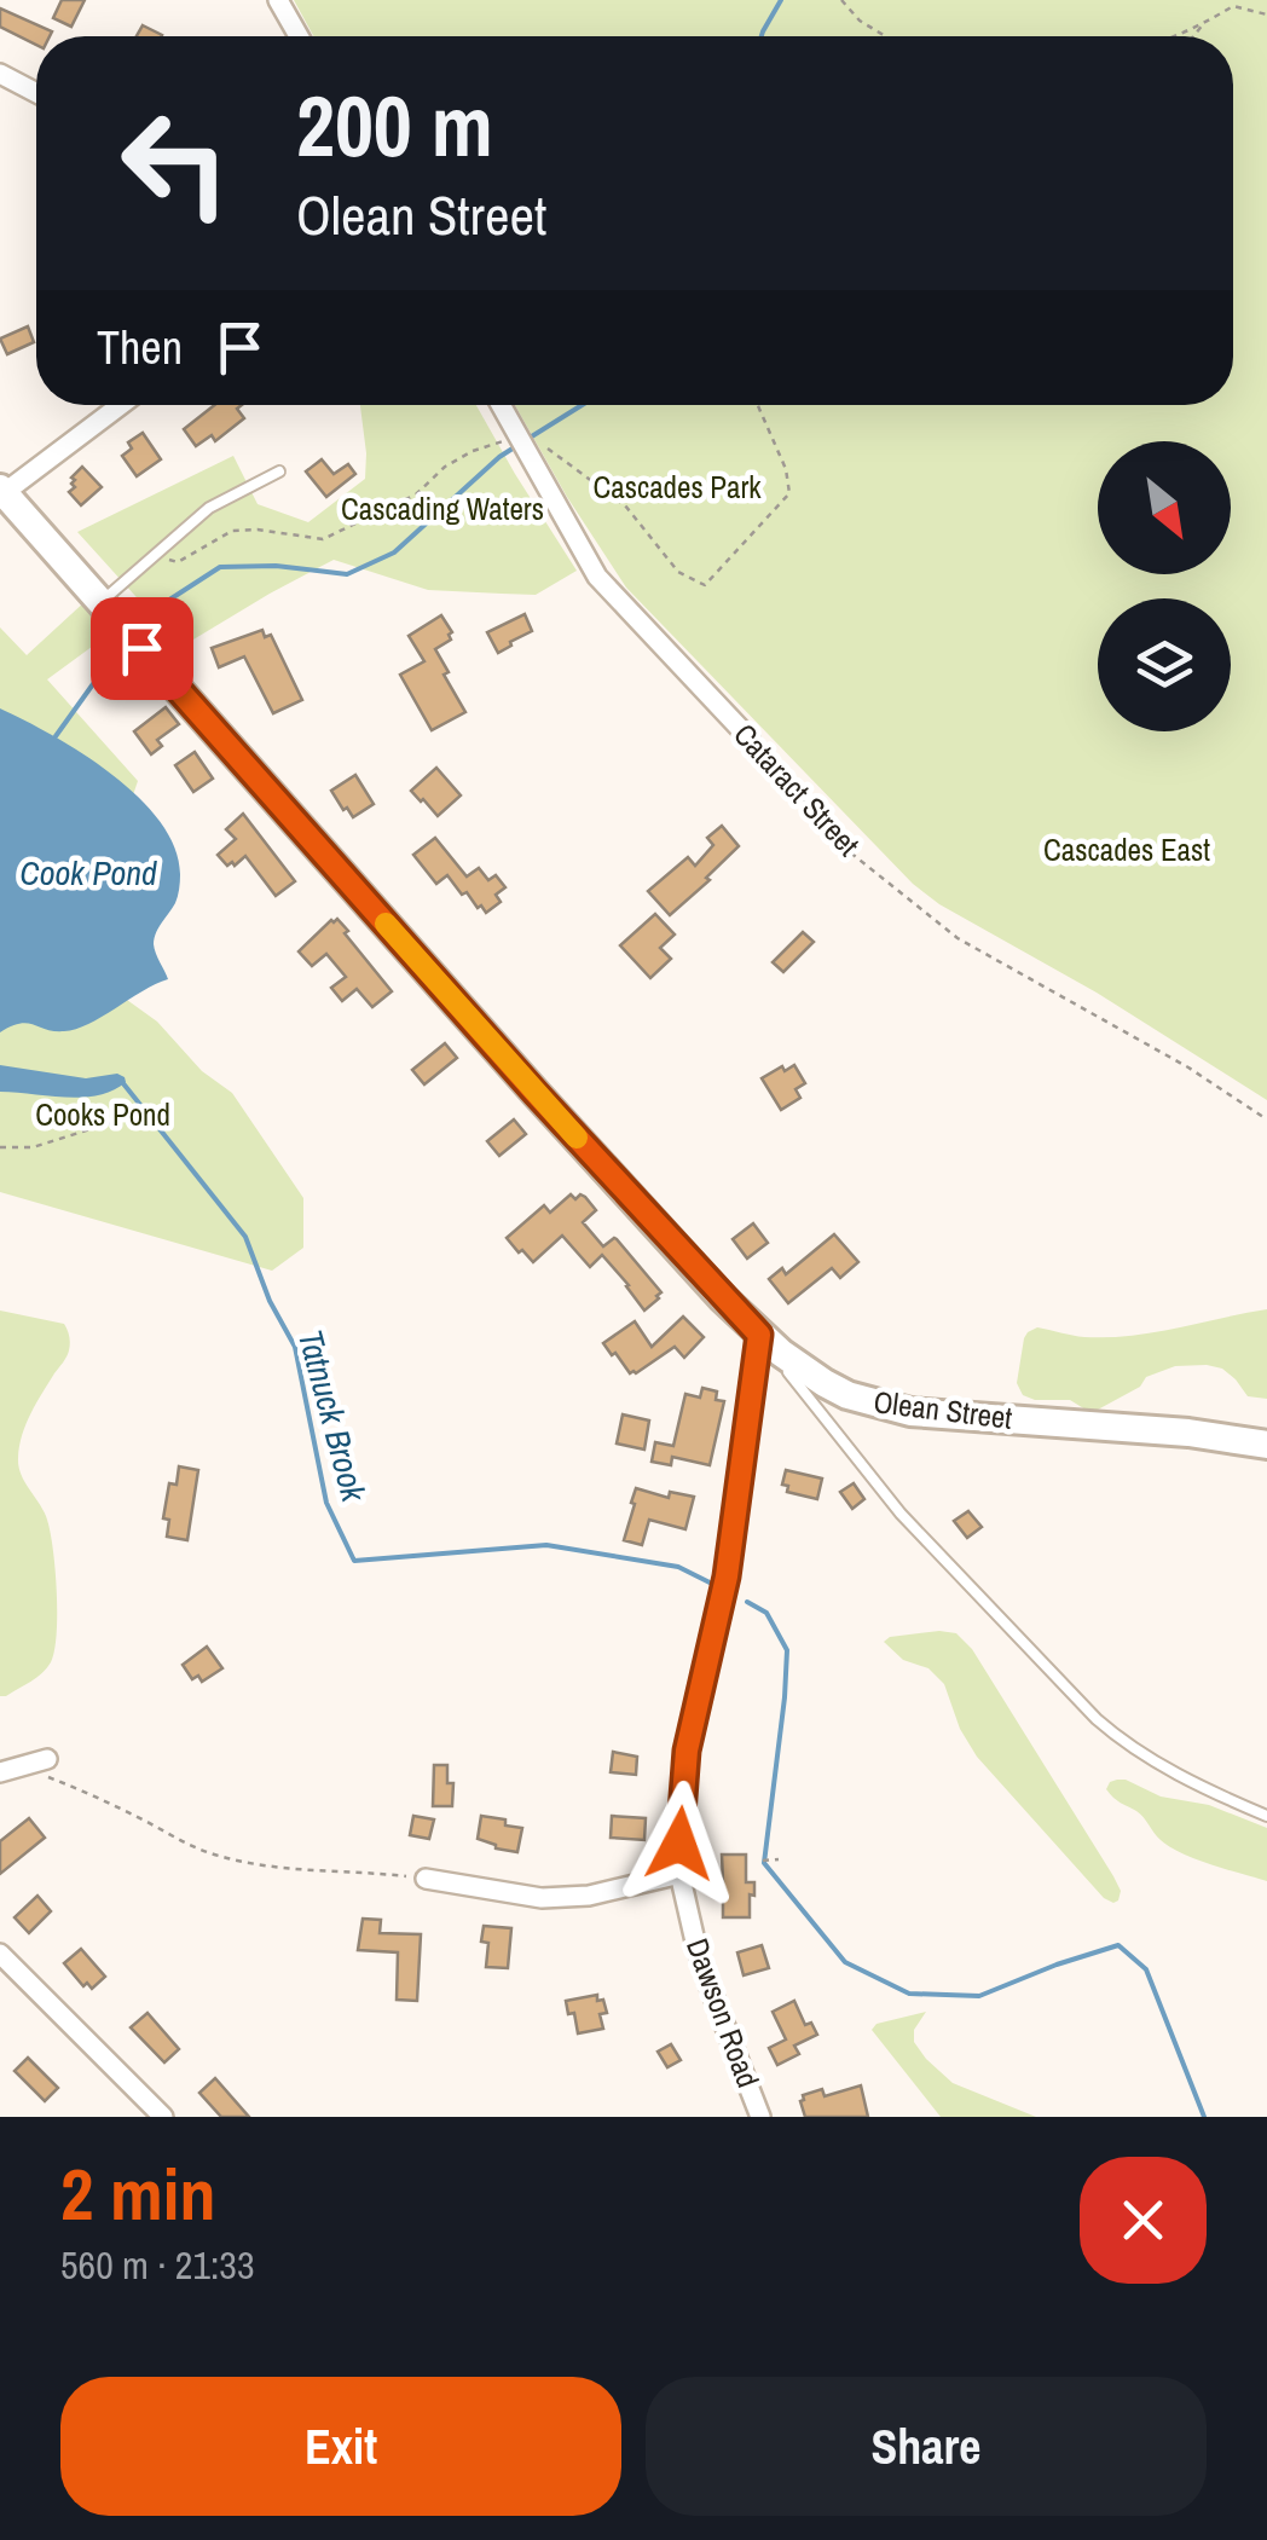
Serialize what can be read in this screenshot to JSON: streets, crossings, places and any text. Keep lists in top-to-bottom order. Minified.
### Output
{"streets":{"street":["Cataract Street","Olean Street","Dawson Road"]},"crossings":[["Olean Street","Dawson Road"]],"water":["Cook Pond","Tatnuck Brook"],"parks":["Cascades Park","Cascading Waters","Cascades East","Cooks Pond"],"north":"bottom right","page":{"turn":["200 m","Olean Street"],"then":"Then","heading":["2 min","560 m · 21:33"],"buttons":["Exit","Share"]}}
